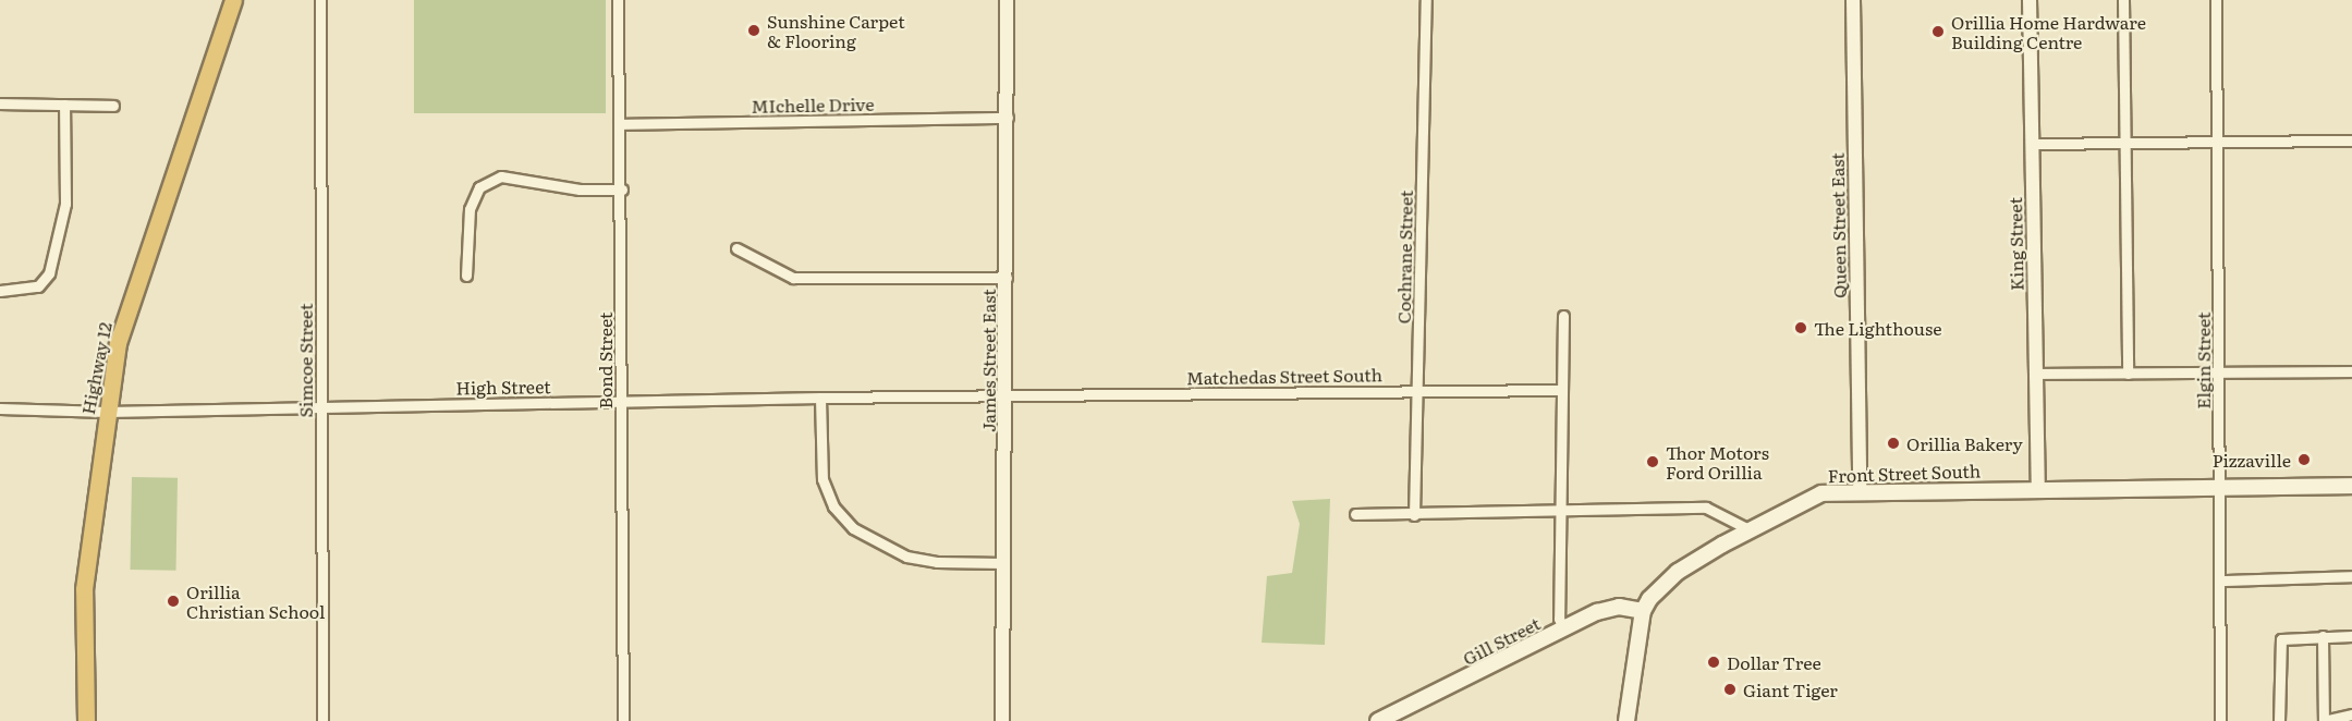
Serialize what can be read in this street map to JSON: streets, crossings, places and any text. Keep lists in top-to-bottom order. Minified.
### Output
{"streets":{"highway":["Highway 12"],"main road":["Front Street South","Gill Street"],"street":["MIchelle Drive","Queen Street East","King Street","Cochrane Street","Simcoe Street","Bond Street","James Street East","Elgin Street","Matchedas Street South","High Street"]},"crossings":[["MIchelle Drive","Bond Street"],["MIchelle Drive","James Street East"],["Queen Street East","Front Street South"],["King Street","Front Street South"],["Cochrane Street","Matchedas Street South"],["Simcoe Street","High Street"],["Bond Street","High Street"],["James Street East","Matchedas Street South"],["James Street East","High Street"],["Elgin Street","Front Street South"],["Highway 12","High Street"],["Matchedas Street South","High Street"],["Front Street South","Gill Street"]],"places":["Sunshine Carpet & Flooring","Orillia Home Hardware Building Centre","The Lighthouse","Orillia Bakery","Pizzaville","Thor Motors Ford Orillia","Orillia Christian School","Dollar Tree","Giant Tiger"]}
